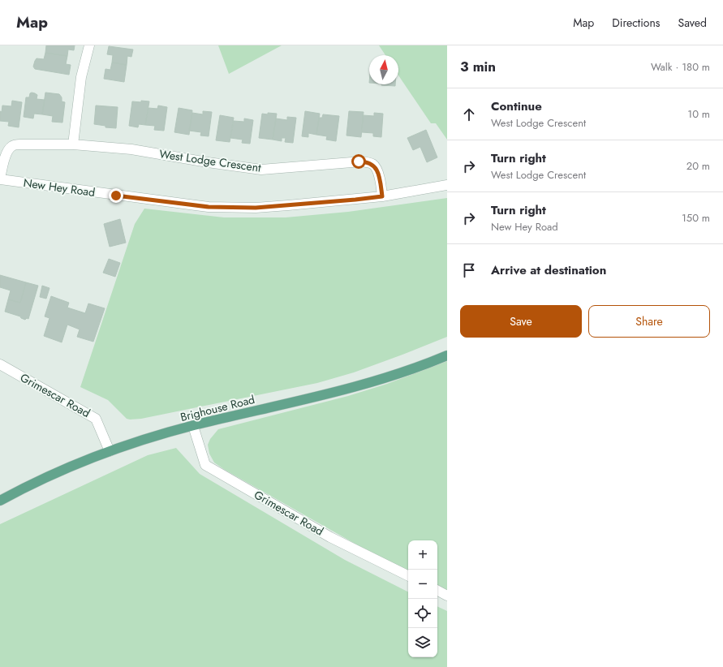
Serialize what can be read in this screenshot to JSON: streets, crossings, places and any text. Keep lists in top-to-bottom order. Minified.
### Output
{"streets":{"main road":["Brighouse Road"],"street":["West Lodge Crescent","New Hey Road","Grimescar Road"]},"crossings":[["West Lodge Crescent","New Hey Road"],["Grimescar Road","Brighouse Road"]],"north":"top","page":{"header":"Map","nav":["Map","Directions","Saved"],"heading":["3 min","Walk · 180 m"],"list":[["Continue","West Lodge Crescent","10 m"],["Turn right","West Lodge Crescent","20 m"],["Turn right","New Hey Road","150 m"],"Arrive at destination"],"buttons":["Save","Share"],"map_buttons":["+","−"]}}
